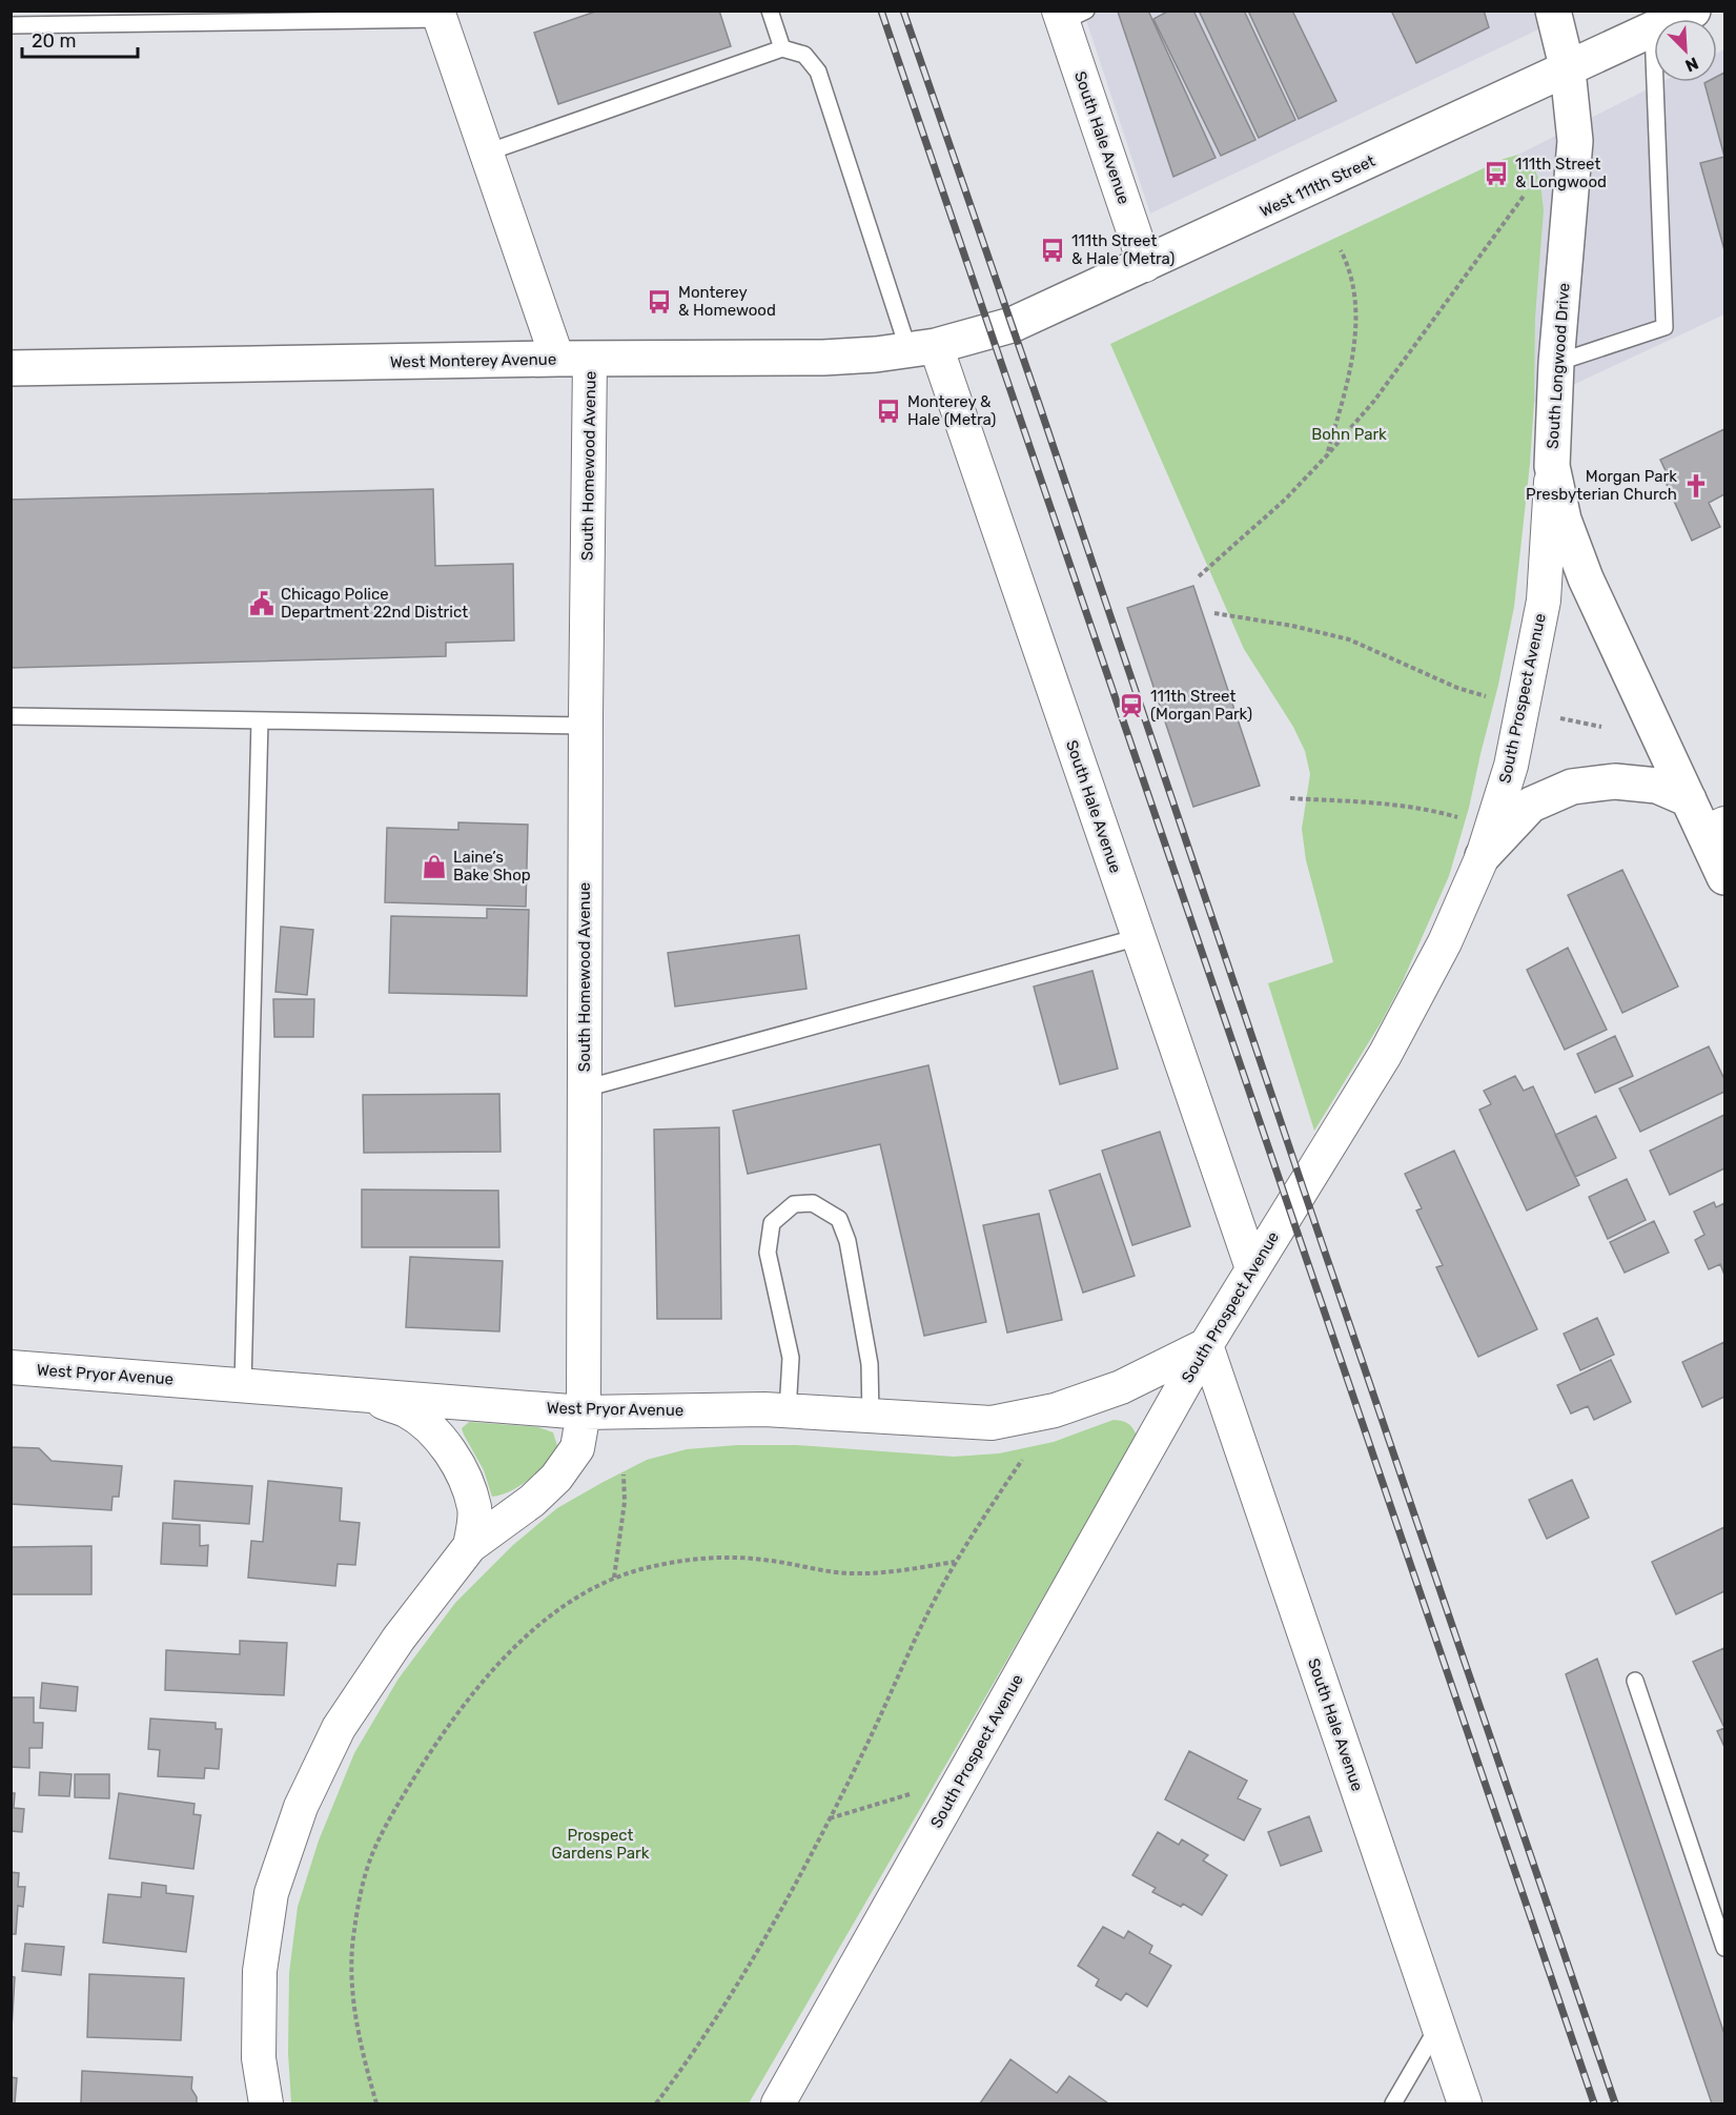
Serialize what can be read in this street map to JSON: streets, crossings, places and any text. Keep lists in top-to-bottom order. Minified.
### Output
{"streets":{"main road":["West 111th Street","West Monterey Avenue","South Longwood Drive"],"street":["South Hale Avenue","South Homewood Avenue","South Prospect Avenue","West Pryor Avenue"]},"crossings":[["South Hale Avenue","West 111th Street"],["South Hale Avenue","West Monterey Avenue"],["South Hale Avenue","South Prospect Avenue"],["South Hale Avenue","West Pryor Avenue"],["West 111th Street","West Monterey Avenue"],["West 111th Street","South Longwood Drive"],["West Monterey Avenue","South Homewood Avenue"],["South Longwood Drive","South Prospect Avenue"],["South Homewood Avenue","West Pryor Avenue"],["South Prospect Avenue","West Pryor Avenue"]],"parks":["Bohn Park","Prospect Gardens Park"],"places":{"bus stop":["111th Street & Longwood","111th Street & Hale (Metra)","Monterey & Homewood","Monterey & Hale (Metra)"],"church":["Morgan Park Presbyterian Church"],"public building":["Chicago Police Department 22nd District"],"station":["111th Street (Morgan Park)"],"shop":["Laine’s Bake Shop"]},"scale_bar":"20 m","north":"bottom right"}
